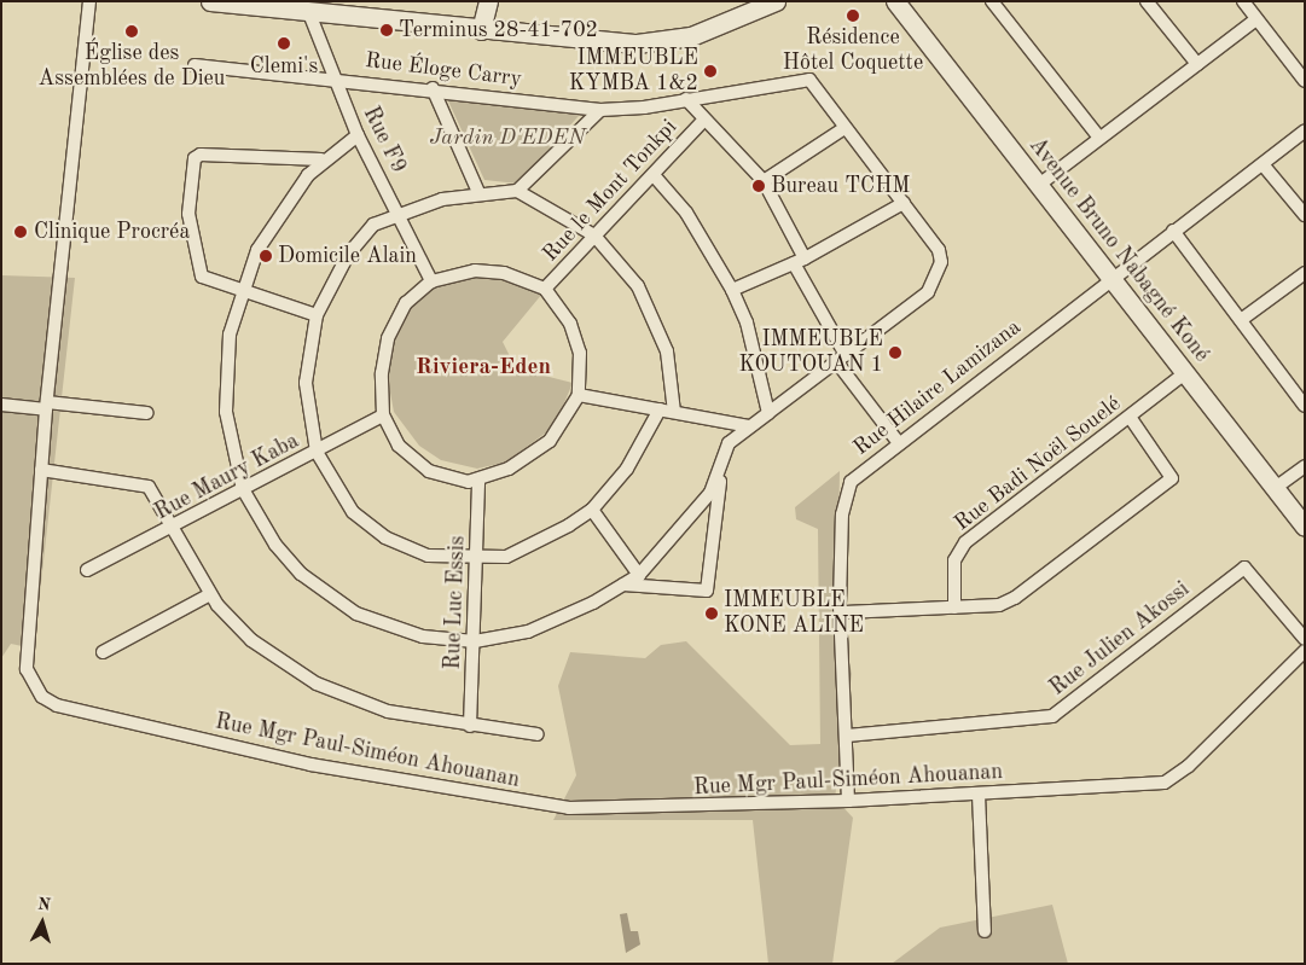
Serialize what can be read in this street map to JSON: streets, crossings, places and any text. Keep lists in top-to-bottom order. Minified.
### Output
{"streets":{"street":["Rue Éloge Carry","Rue F9","Rue le Mont Tonkpi","Avenue Bruno Nabagné Koné","Rue Hilaire Lamizana","Rue Badi Noël Souelé","Rue Maury Kaba","Rue Luc Essis","Rue Julien Akossi","Rue Mgr Paul-Siméon Ahouanan"]},"crossings":[["Rue Éloge Carry","Rue F9"],["Rue F9","Rue le Mont Tonkpi"],["Rue F9","Rue Maury Kaba"],["Rue F9","Rue Luc Essis"],["Rue le Mont Tonkpi","Rue Maury Kaba"],["Rue le Mont Tonkpi","Rue Luc Essis"],["Avenue Bruno Nabagné Koné","Rue Hilaire Lamizana"],["Avenue Bruno Nabagné Koné","Rue Badi Noël Souelé"],["Rue Hilaire Lamizana","Rue Julien Akossi"],["Rue Hilaire Lamizana","Rue Mgr Paul-Siméon Ahouanan"],["Rue Maury Kaba","Rue Luc Essis"]],"districts":["Riviera-Eden"],"parks":["Jardin D'EDEN"],"places":["Résidence Hôtel Coquette","Terminus 28-41-702","Église des Assemblées de Dieu","Clemi's","IMMEUBLE KYMBA 1&2","Bureau TCHM","Clinique Procréa","Domicile Alain","IMMEUBLE KOUTOUAN 1","IMMEUBLE KONE ALINE"],"north":"top"}
